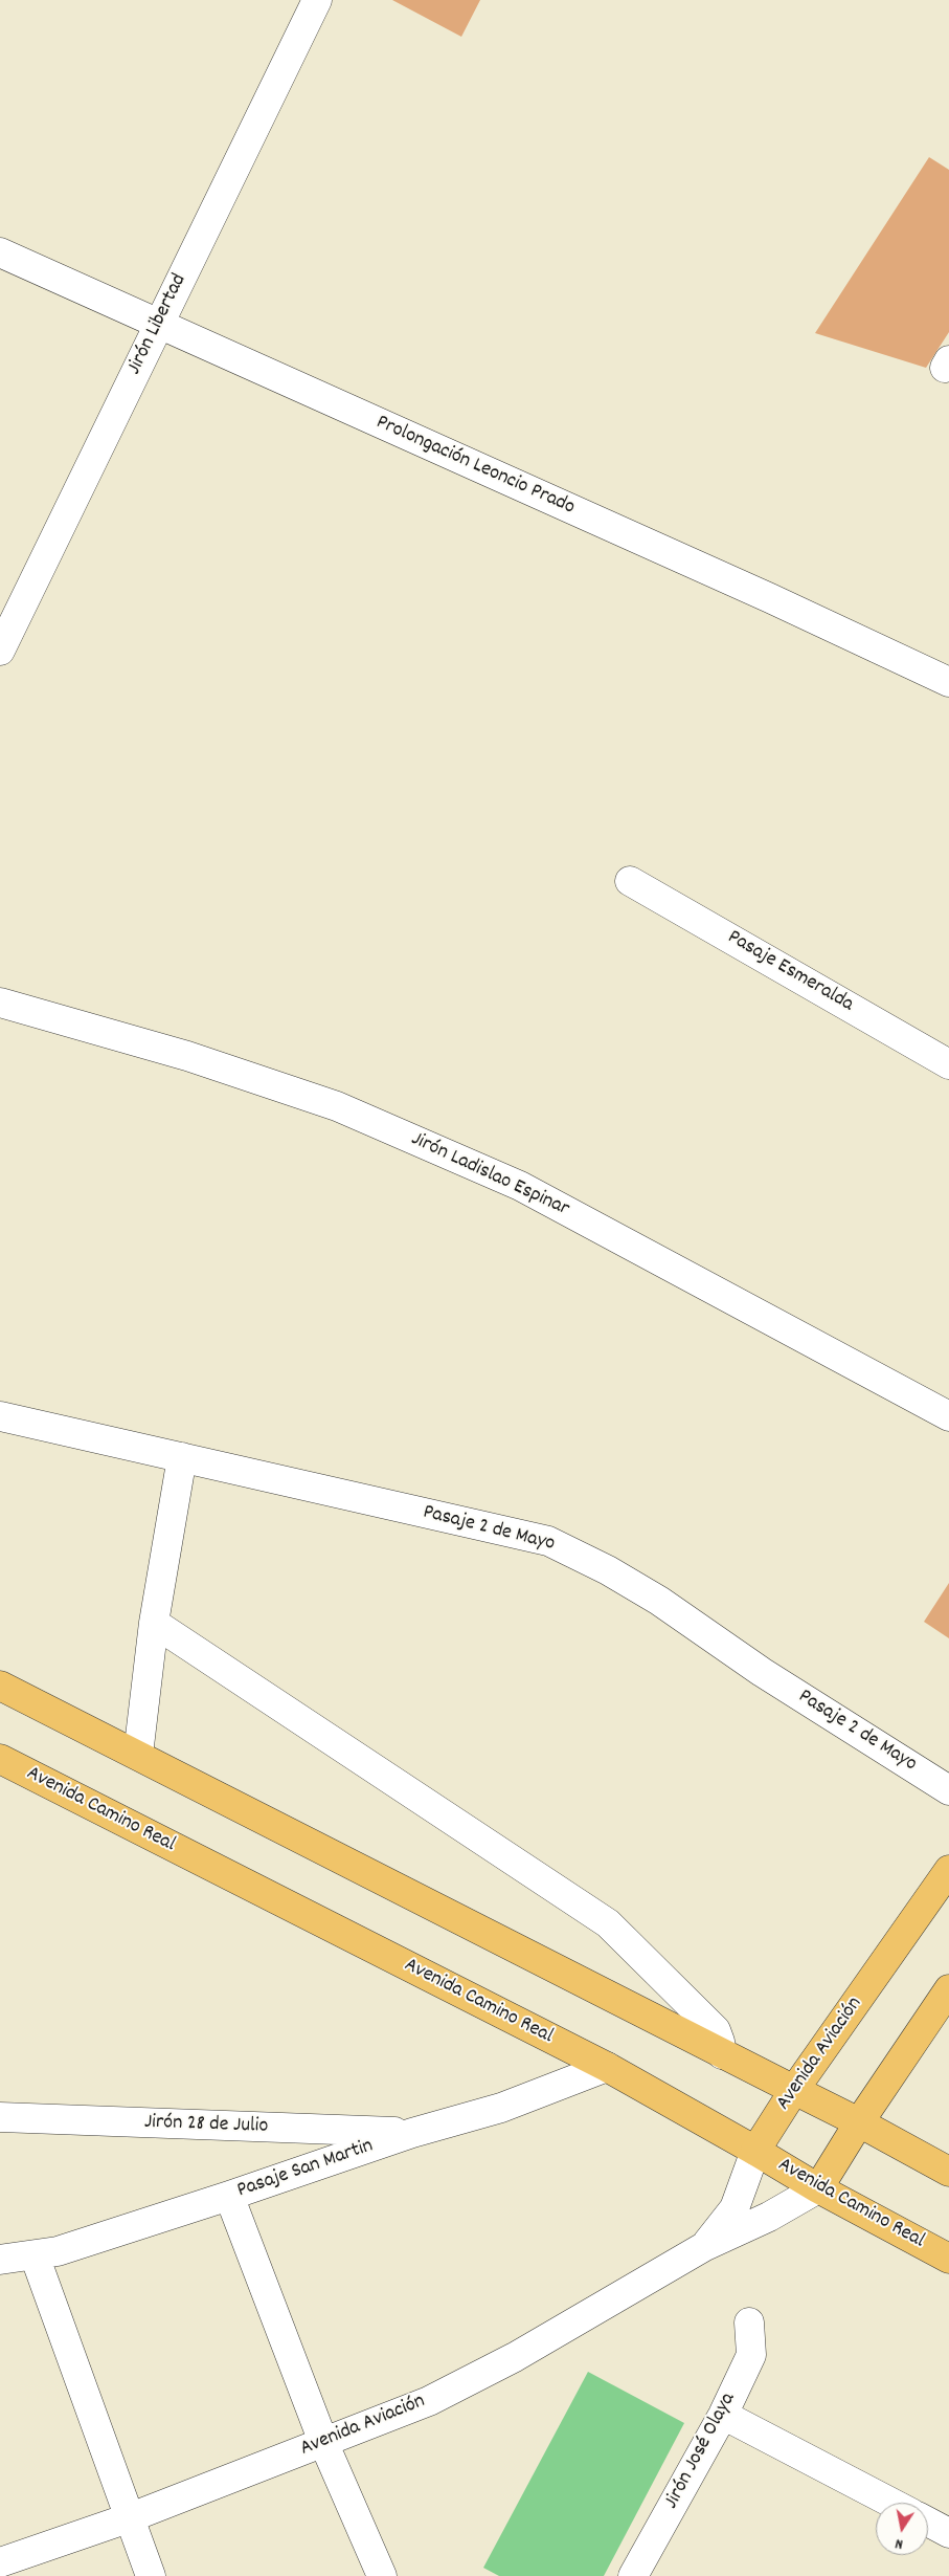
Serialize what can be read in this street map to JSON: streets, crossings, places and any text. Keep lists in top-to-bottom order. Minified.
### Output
{"streets":{"main road":["Avenida Camino Real","Avenida Aviación"],"street":["Jirón Libertad","Prolongación Leoncio Prado","Pasaje Esmeralda","Jirón Ladislao Espinar","Pasaje 2 de Mayo","Jirón 28 de Julio","Pasaje San Martin","Jirón José Olaya"]},"crossings":[["Jirón Libertad","Prolongación Leoncio Prado"],["Avenida Camino Real","Avenida Aviación"],["Avenida Camino Real","Pasaje San Martin"],["Jirón 28 de Julio","Pasaje San Martin"]],"north":"bottom"}
